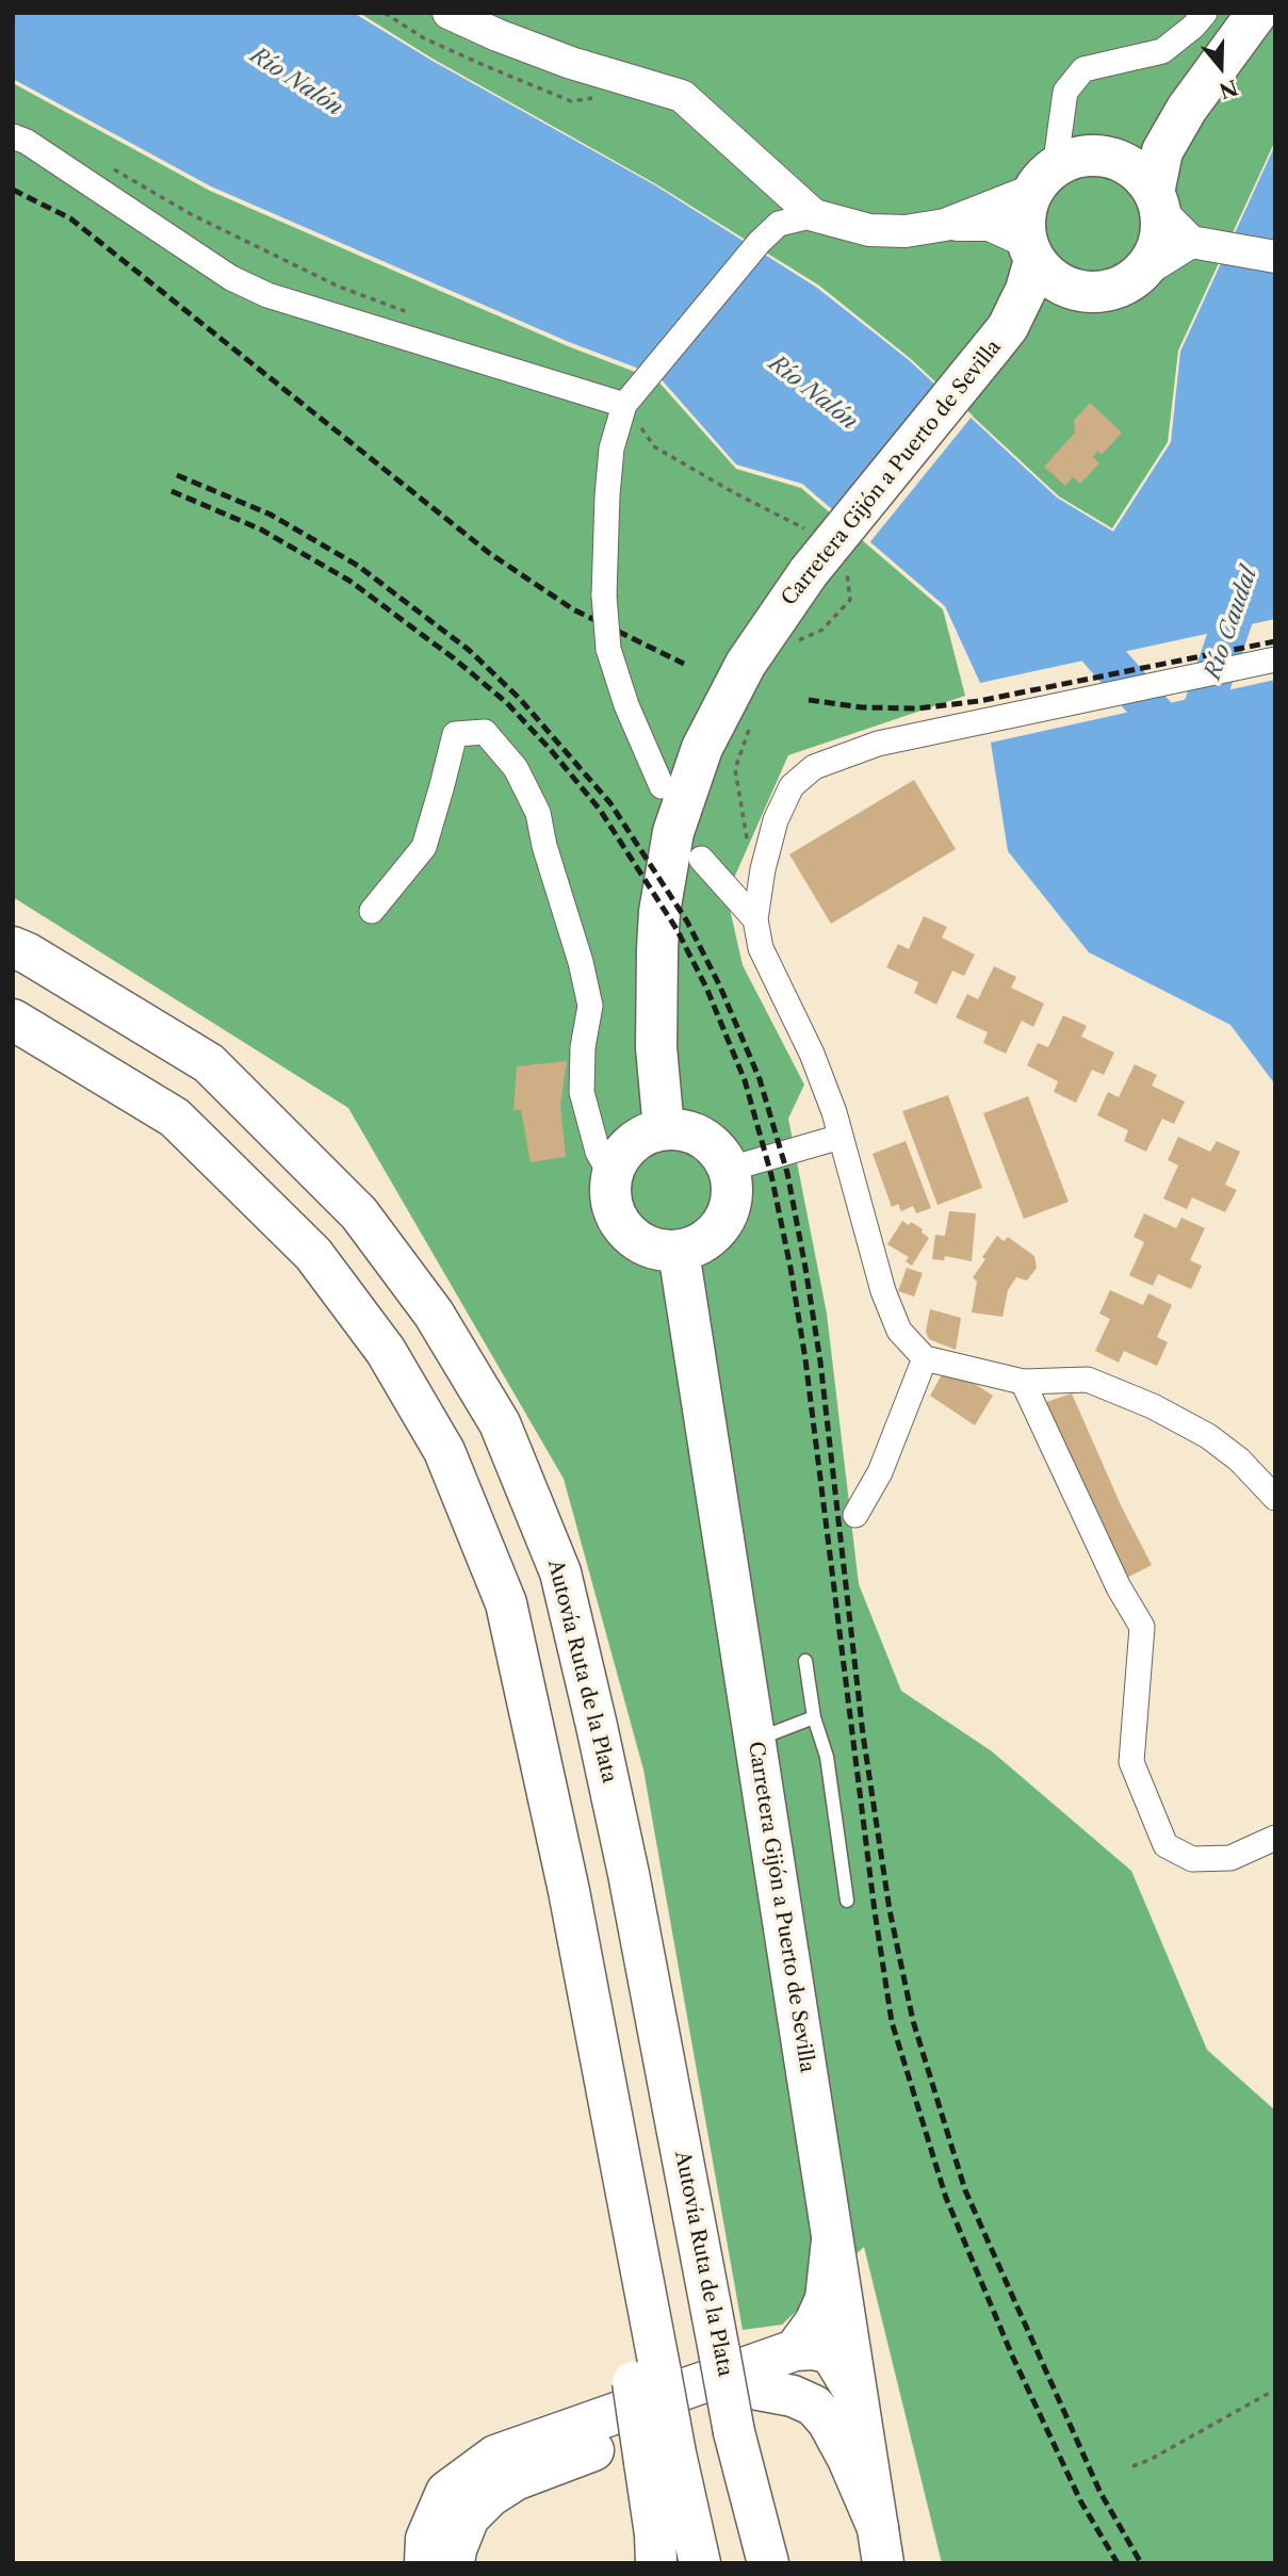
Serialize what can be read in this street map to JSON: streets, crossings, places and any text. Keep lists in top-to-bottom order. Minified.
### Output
{"streets":{"highway":["Carretera Gijón a Puerto de Sevilla","Autovía Ruta de la Plata"]},"water":["Río Nalón","Río Caudal"],"north":"bottom"}
